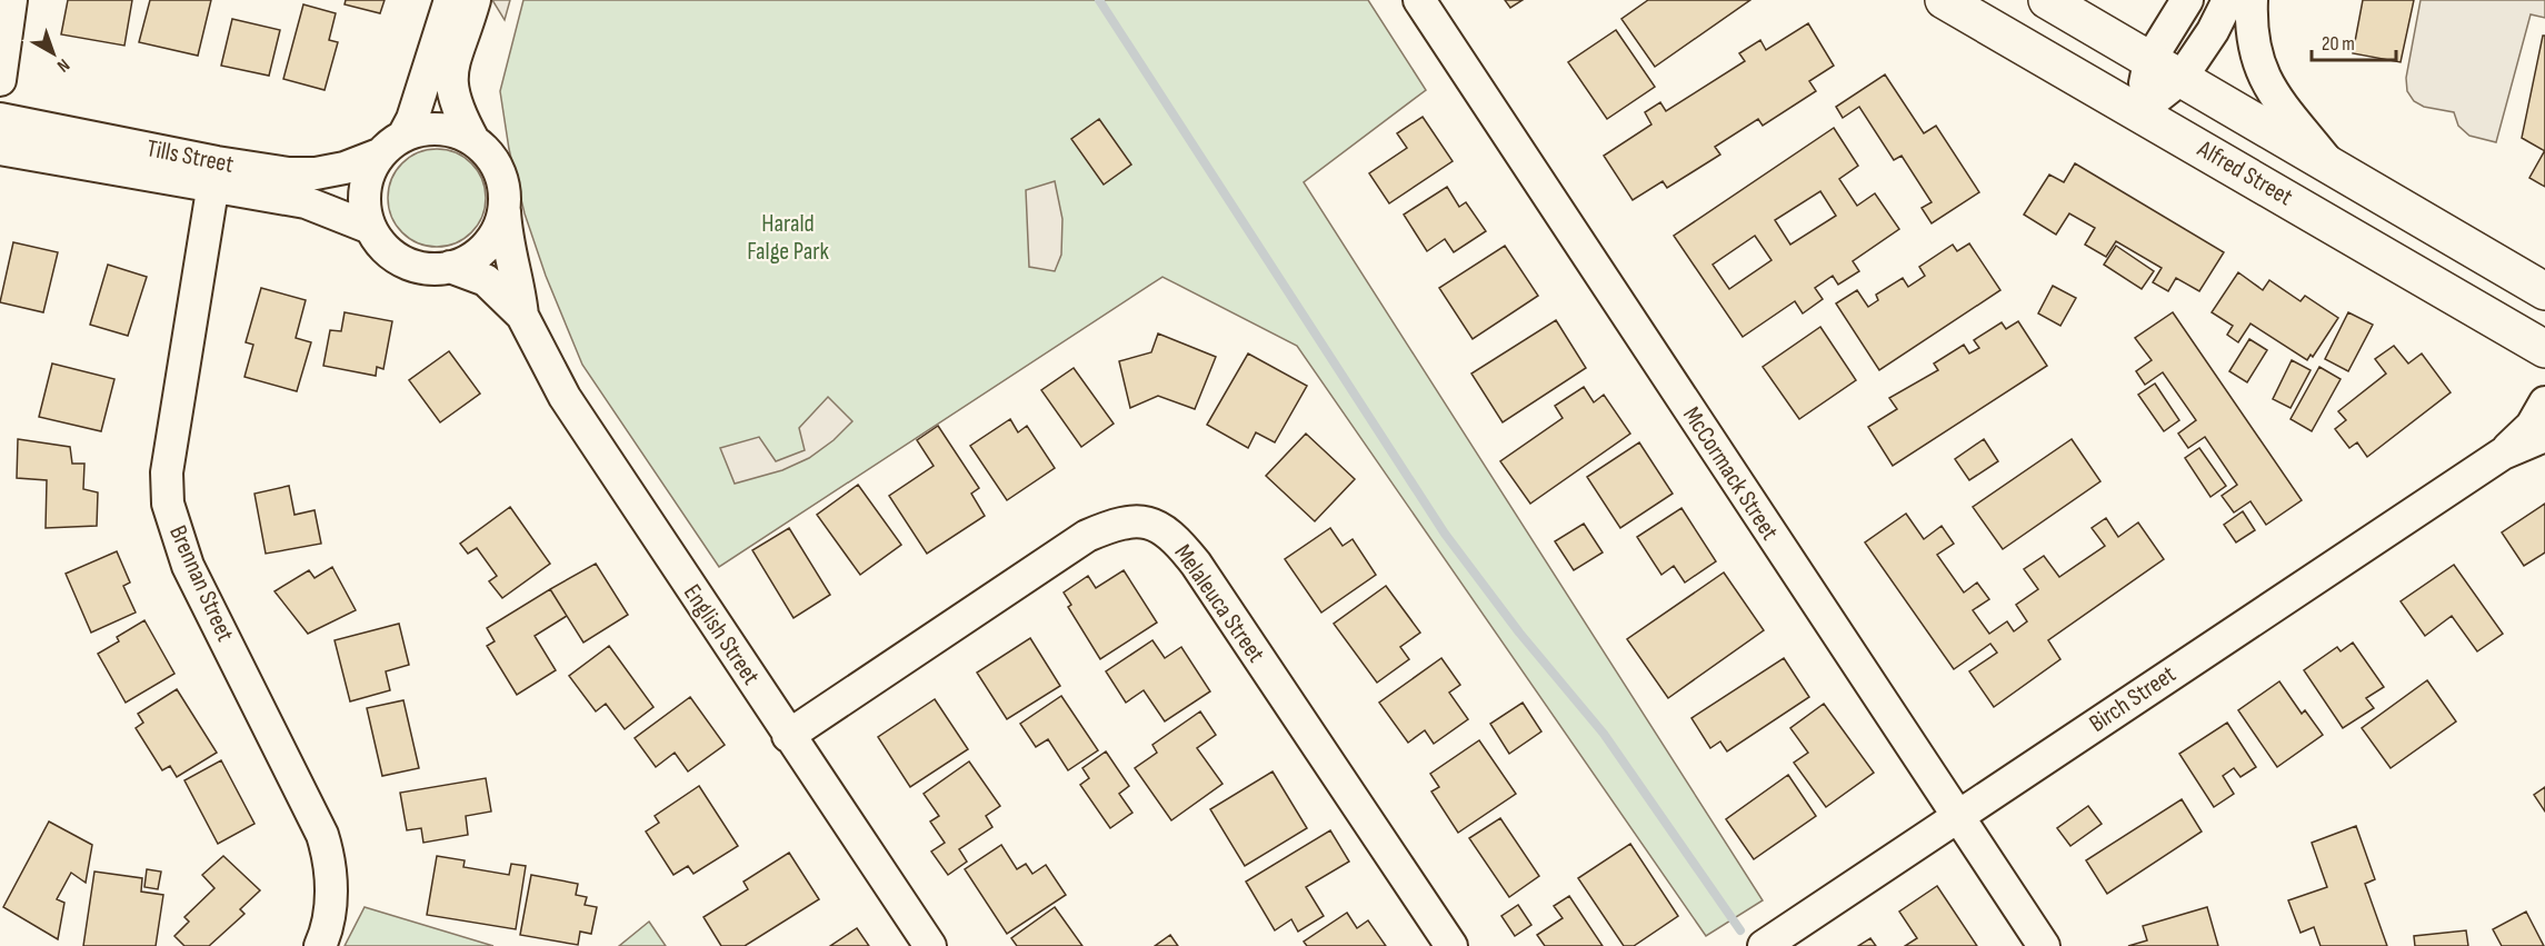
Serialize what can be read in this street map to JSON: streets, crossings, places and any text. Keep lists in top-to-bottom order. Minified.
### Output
{"streets":{"main road":["Alfred Street"],"street":["Tills Street","McCormack Street","Brennan Street","Melaleuca Street","English Street","Birch Street"]},"crossings":[["Tills Street","Brennan Street"],["Tills Street","English Street"],["McCormack Street","Birch Street"],["Melaleuca Street","English Street"]],"parks":["Harald Falge Park"],"scale_bar":"20 m","north":"bottom right"}
